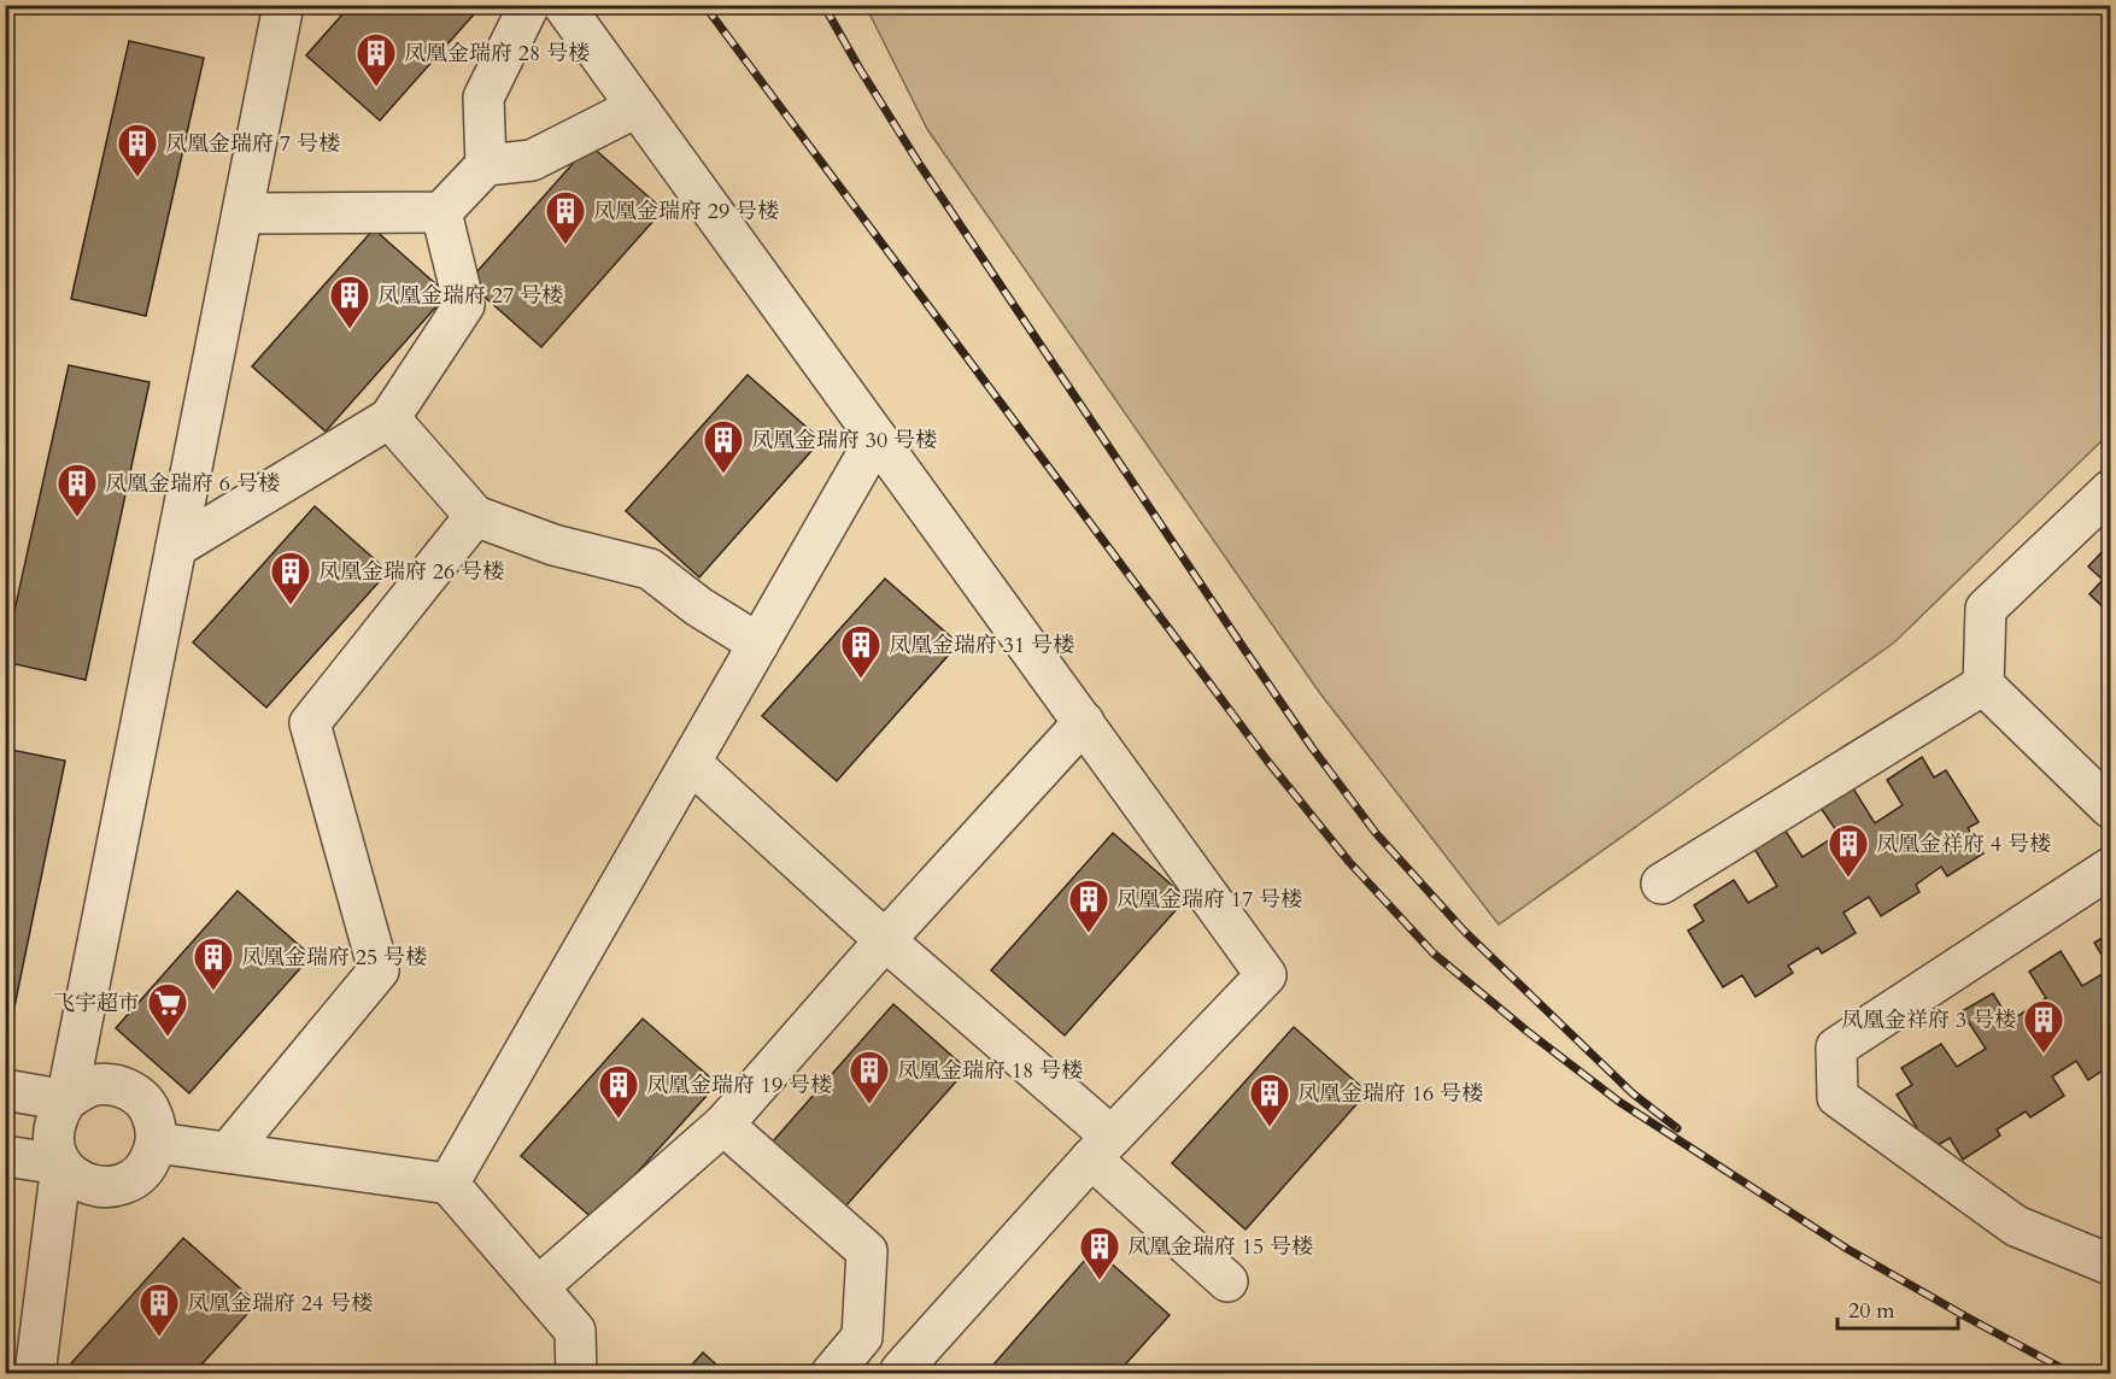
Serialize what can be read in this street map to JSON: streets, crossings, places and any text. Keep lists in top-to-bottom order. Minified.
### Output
{"places":{"building":["凤凰金瑞府 28 号楼","凤凰金瑞府 7 号楼","凤凰金瑞府 29 号楼","凤凰金瑞府 27 号楼","凤凰金瑞府 30 号楼","凤凰金瑞府 6 号楼","凤凰金瑞府 26 号楼","凤凰金瑞府 31 号楼","凤凰金祥府 4 号楼","凤凰金瑞府 17 号楼","凤凰金瑞府 25 号楼","凤凰金祥府 3 号楼","凤凰金瑞府 18 号楼","凤凰金瑞府 19 号楼","凤凰金瑞府 16 号楼","凤凰金瑞府 15 号楼","凤凰金瑞府 24 号楼"],"supermarket":["飞宇超市"]},"scale_bar":"20 m"}
